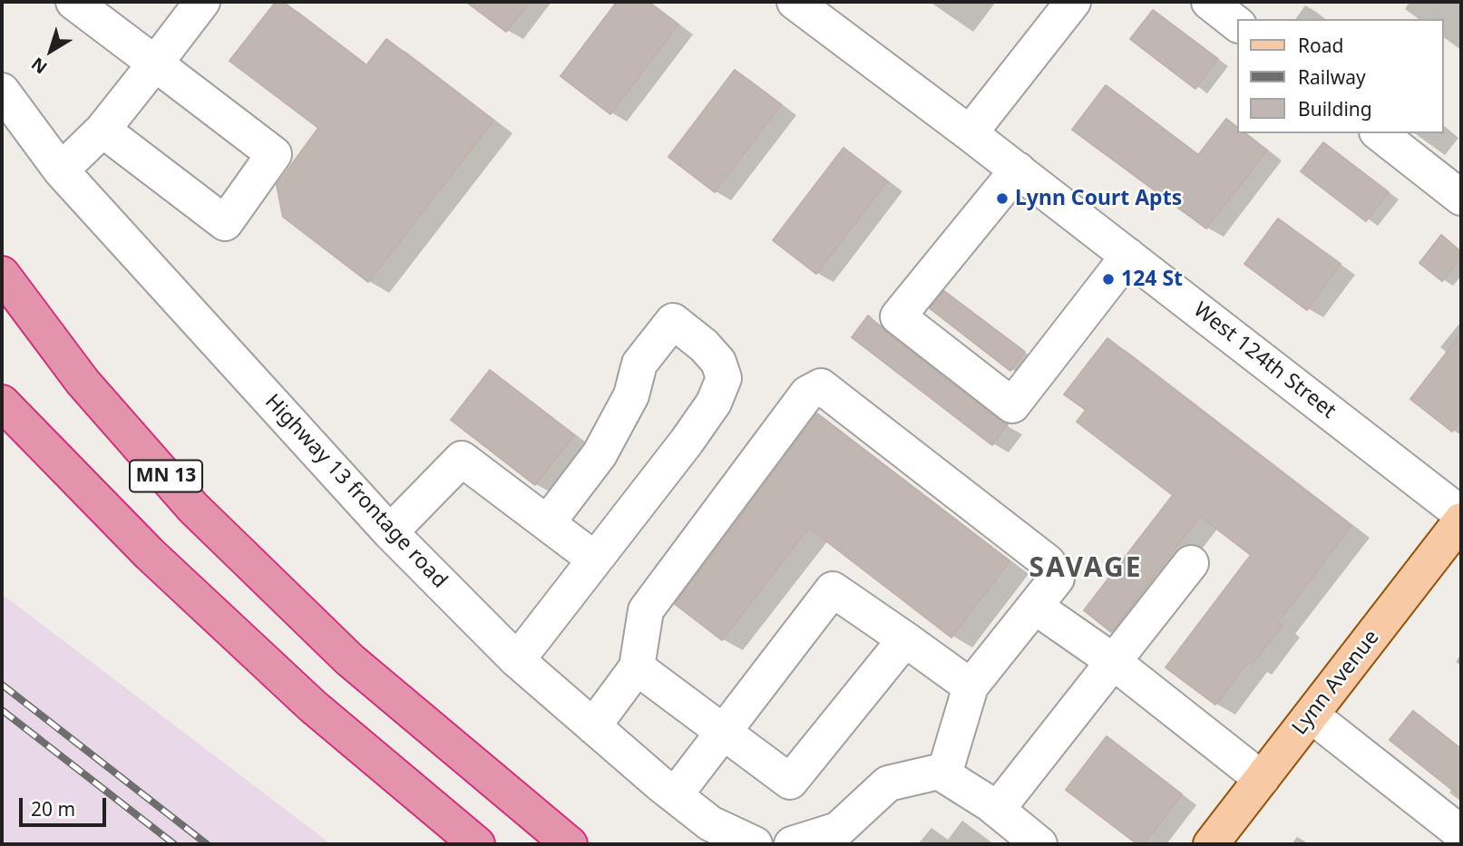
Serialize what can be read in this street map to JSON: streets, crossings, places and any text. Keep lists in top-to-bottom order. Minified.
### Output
{"streets":{"highway":["MN 13"],"main road":["Lynn Avenue"],"street":["West 124th Street","Highway 13 frontage road"]},"districts":["SAVAGE"],"places":["Lynn Court Apts","124 St"],"legend":["Road","Railway","Building"],"scale_bar":"20 m","north":"bottom left"}
